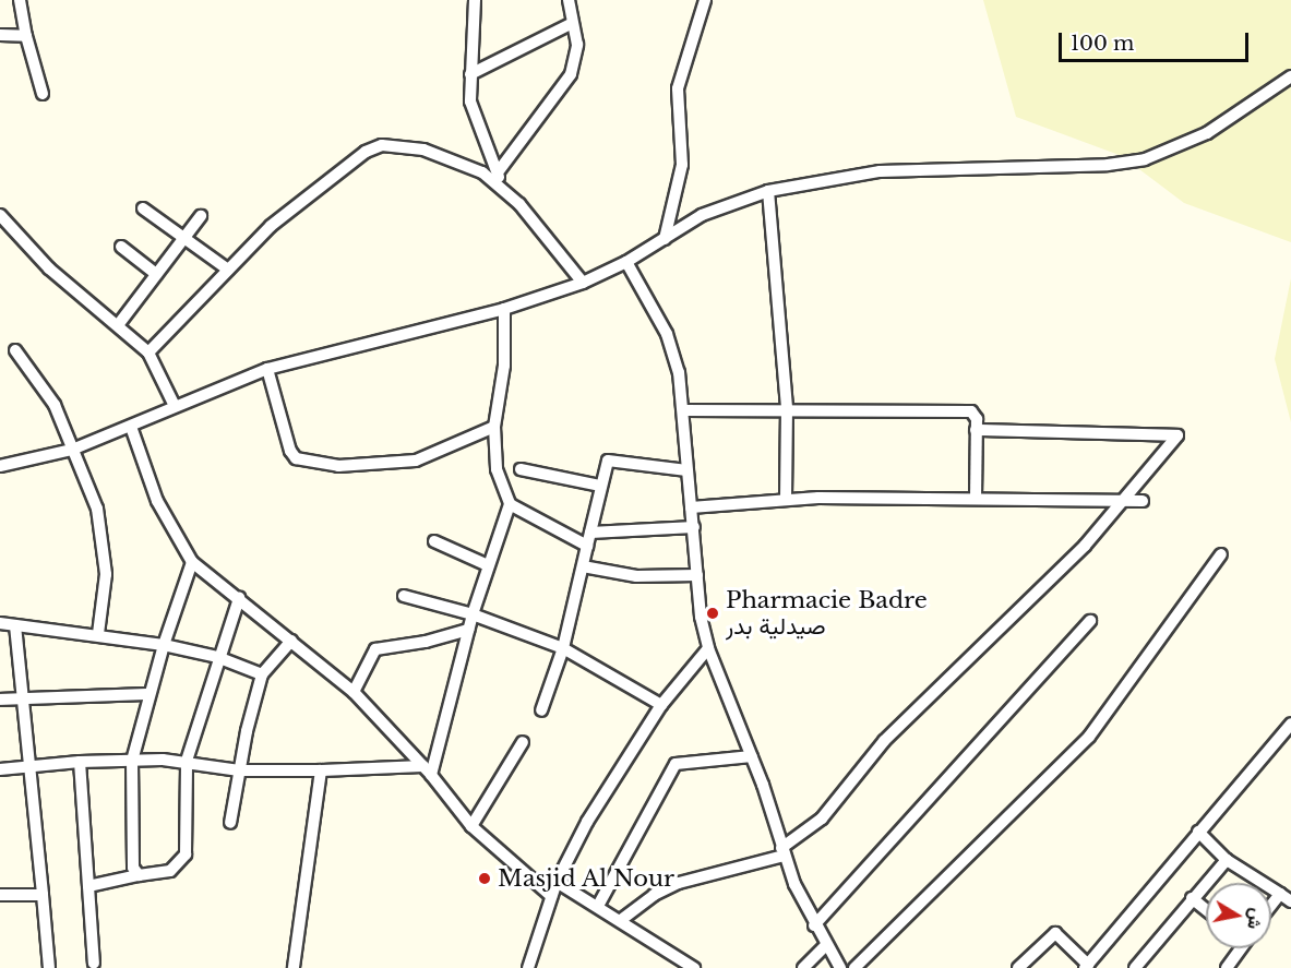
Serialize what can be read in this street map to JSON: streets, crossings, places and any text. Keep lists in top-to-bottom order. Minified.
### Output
{"places":["Pharmacie Badre صيدلية بدر","Masjid Al Nour"],"scale_bar":"100 m","north":"right"}
